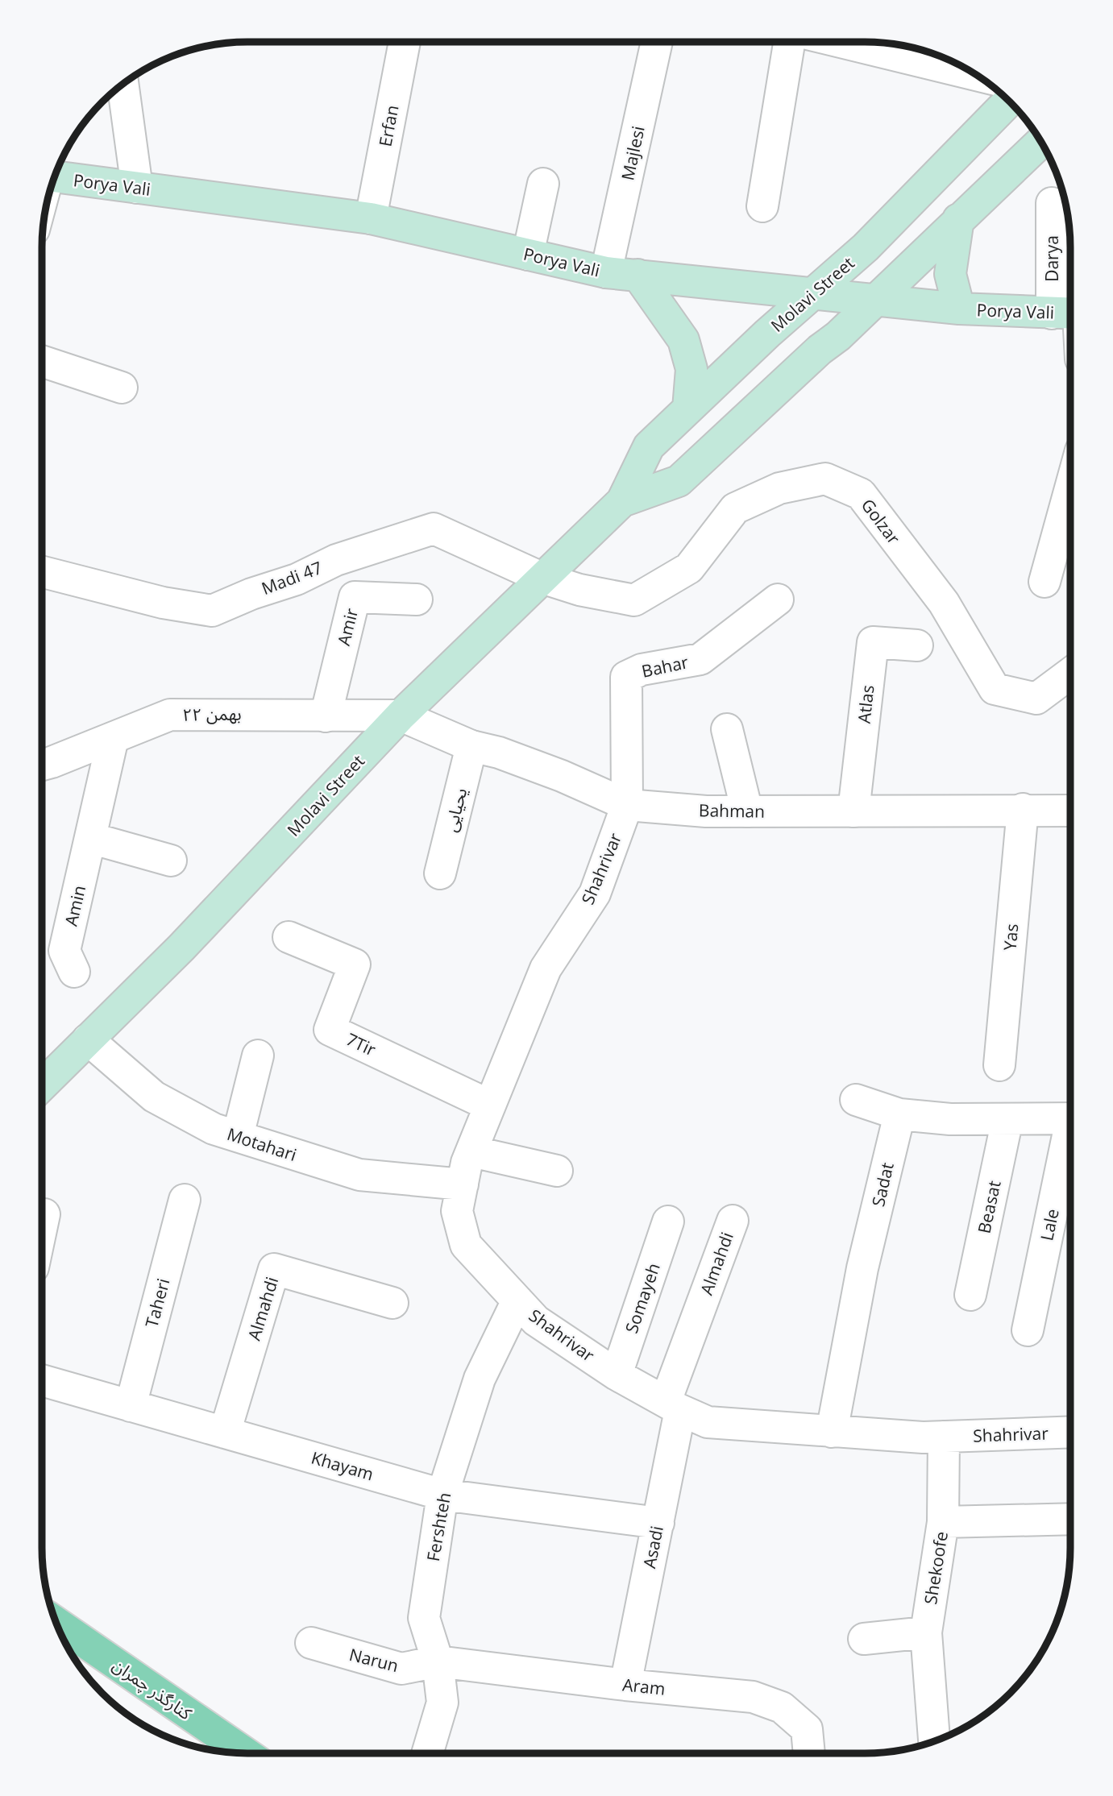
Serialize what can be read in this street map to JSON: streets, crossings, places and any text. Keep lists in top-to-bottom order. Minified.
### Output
{"streets":{"main road":["Porya Vali","Molavi Street","کنارگذر چمران"],"street":["Erfan","Majlesi","Darya","Golzar","Madi 47","Amir","Bahar","Atlas","۲۲ بهمن","یحیایی","Bahman","Shahrivar","Amin","Yas","7Tir","Motahari","Sadat","Beasat","Lale","Almahdi","Somayeh","Taheri","Khayam","Fershteh","Asadi","Shekoofe","Narun","Aram"]},"crossings":[["Erfan","Porya Vali"],["Majlesi","Porya Vali"],["Porya Vali","Darya"],["Porya Vali","Molavi Street"],["Molavi Street","Golzar"],["Molavi Street","Madi 47"],["Molavi Street","۲۲ بهمن"],["Molavi Street","Bahman"],["Molavi Street","Motahari"],["Golzar","Madi 47"],["Amir","۲۲ بهمن"],["Bahar","Bahman"],["Bahar","Shahrivar"],["Atlas","Bahman"],["۲۲ بهمن","Bahman"],["۲۲ بهمن","Amin"],["یحیایی","Bahman"],["Bahman","Shahrivar"],["Bahman","Yas"],["Shahrivar","7Tir"],["Shahrivar","Motahari"],["Shahrivar","Sadat"],["Shahrivar","Almahdi"],["Shahrivar","Somayeh"],["Shahrivar","Fershteh"],["Shahrivar","Asadi"],["Almahdi","Khayam"],["Almahdi","Asadi"],["Taheri","Khayam"],["Khayam","Fershteh"],["Khayam","Asadi"],["Fershteh","Narun"],["Fershteh","Aram"],["Asadi","Aram"],["Narun","Aram"]]}
